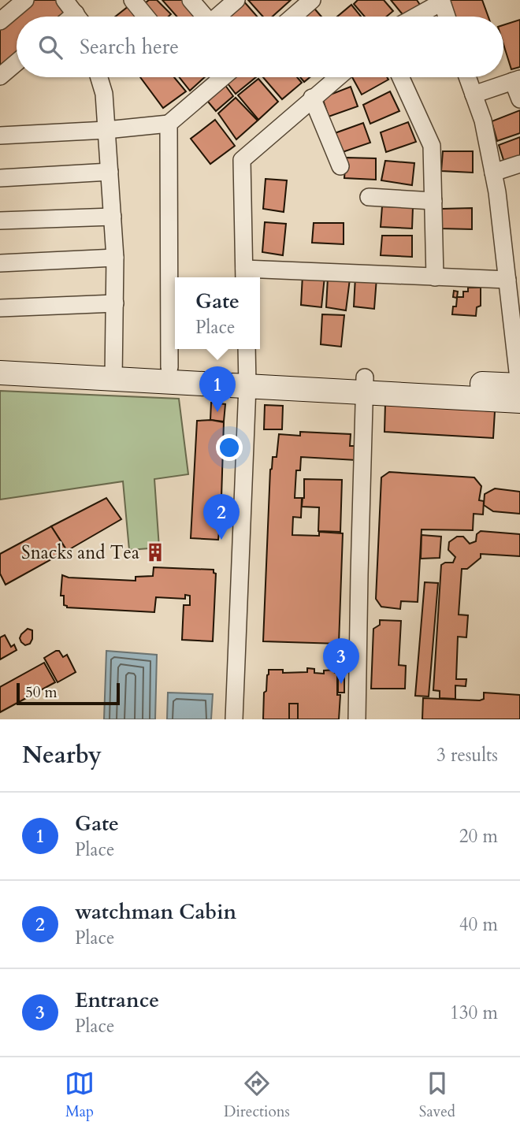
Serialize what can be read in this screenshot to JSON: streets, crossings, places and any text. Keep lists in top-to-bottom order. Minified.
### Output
{"places":{"building":["Snacks and Tea"]},"scale_bar":"50 m","page":{"search":"Search here","popup":["Gate","Place"],"pins":["1","2","3"],"scale":"50 m","heading":["Nearby","3 results"],"list":[{"mark":"1","name":"Gate","note":"Place","value":"20 m"},{"mark":"2","name":"watchman Cabin","note":"Place","value":"40 m"},{"mark":"3","name":"Entrance","note":"Place","value":"130 m"}],"nav":["Map","Directions","Saved"]}}
